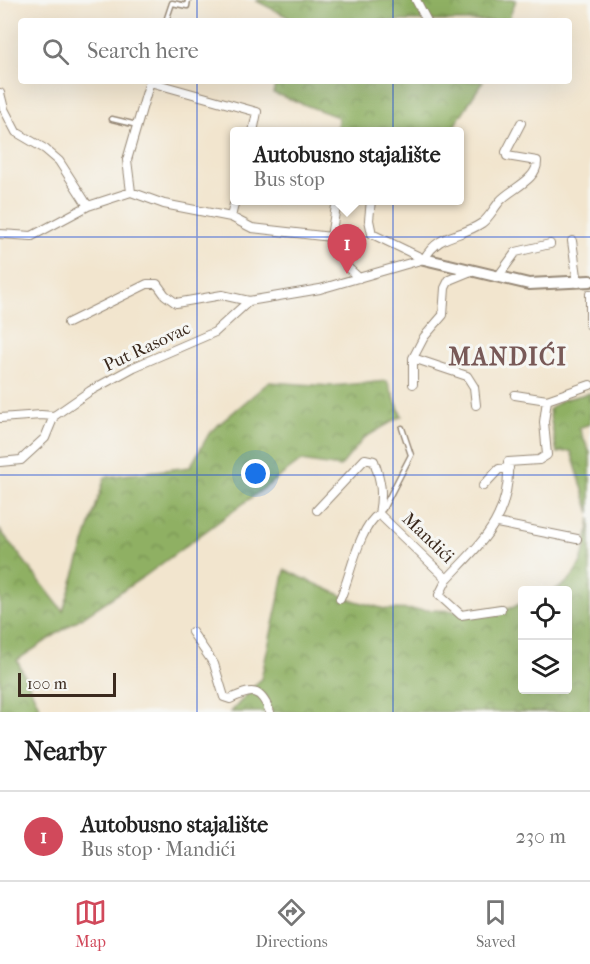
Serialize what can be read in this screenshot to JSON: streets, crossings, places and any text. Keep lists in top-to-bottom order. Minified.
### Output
{"streets":{"street":["Put Rasovac","Mandići"]},"districts":["MANDIĆI"],"scale_bar":"100 m","page":{"search":"Search here","popup":["Autobusno stajalište","Bus stop"],"pins":"1","scale":"100 m","heading":"Nearby","list":[{"mark":"1","name":"Autobusno stajalište","note":"Bus stop · Mandići","value":"230 m"}],"nav":["Map","Directions","Saved"]}}
